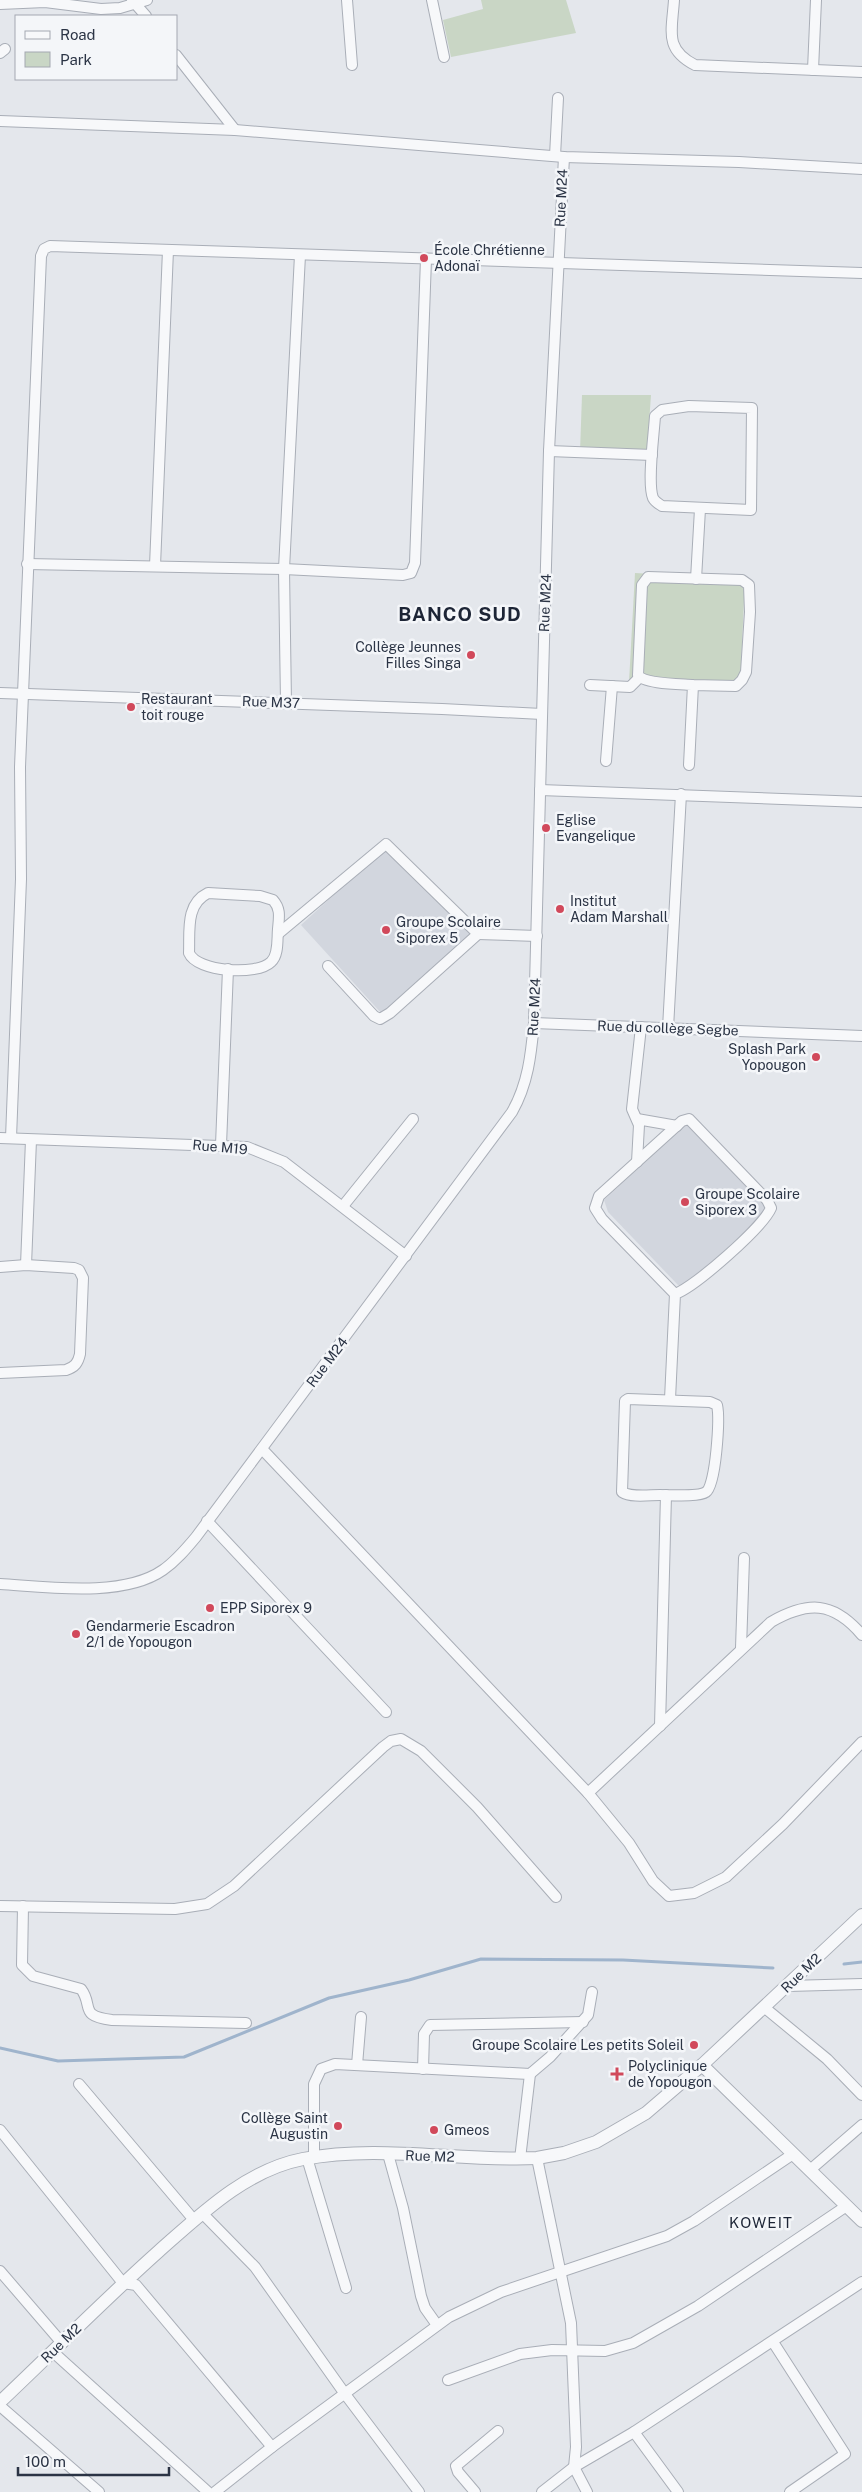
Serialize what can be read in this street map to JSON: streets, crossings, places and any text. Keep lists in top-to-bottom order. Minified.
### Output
{"streets":{"street":["Rue M24","Rue M37","Rue du collège Segbe","Rue M19","Rue M2"]},"crossings":[["Rue M24","Rue M37"],["Rue M24","Rue du collège Segbe"],["Rue M24","Rue M19"]],"districts":["BANCO SUD","KOWEIT"],"places":{"other":["École Chrétienne Adonaï","Collège Jeunnes Filles Singa","Restaurant toit rouge","Eglise Evangelique","Institut Adam Marshall","Groupe Scolaire Siporex 5","Splash Park Yopougon","Groupe Scolaire Siporex 3","EPP Siporex 9","Gendarmerie Escadron 2/1 de Yopougon","Groupe Scolaire Les petits Soleil","Collège Saint Augustin","Gmeos"],"health":["Polyclinique de Yopougon"]},"legend":["Road","Park"],"scale_bar":"100 m"}
